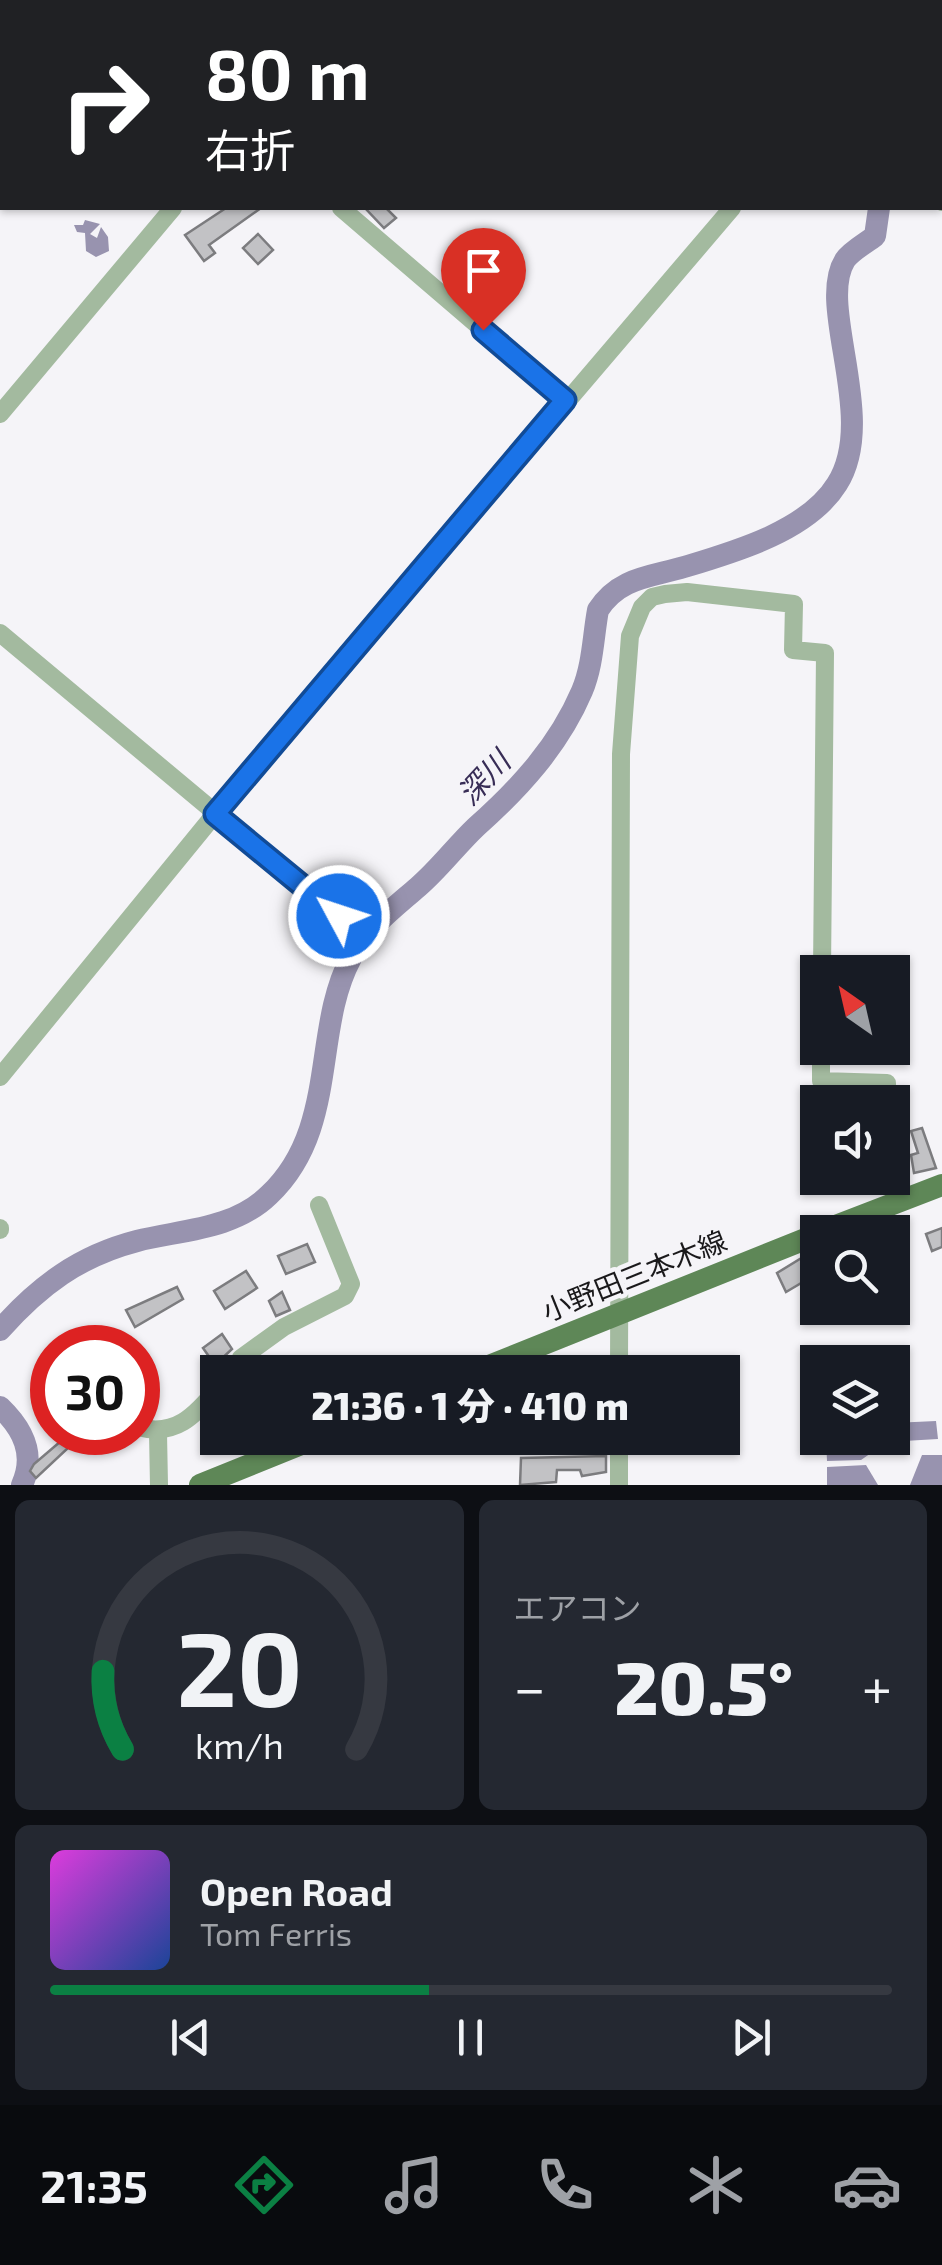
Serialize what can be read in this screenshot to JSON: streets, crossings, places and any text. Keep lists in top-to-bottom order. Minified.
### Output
{"streets":{"main road":["小野田三本木線"]},"water":["深川"],"north":"top left","page":{"turn":["80 m","右折"],"limit":"30","trip":"21:36 · 1 分 · 410 m","tile":"エアコン","heat":["−","20.5°","+"],"song":["Open Road","Tom Ferris"],"tabs":"21:35","gauge":["20","km/h"]}}
